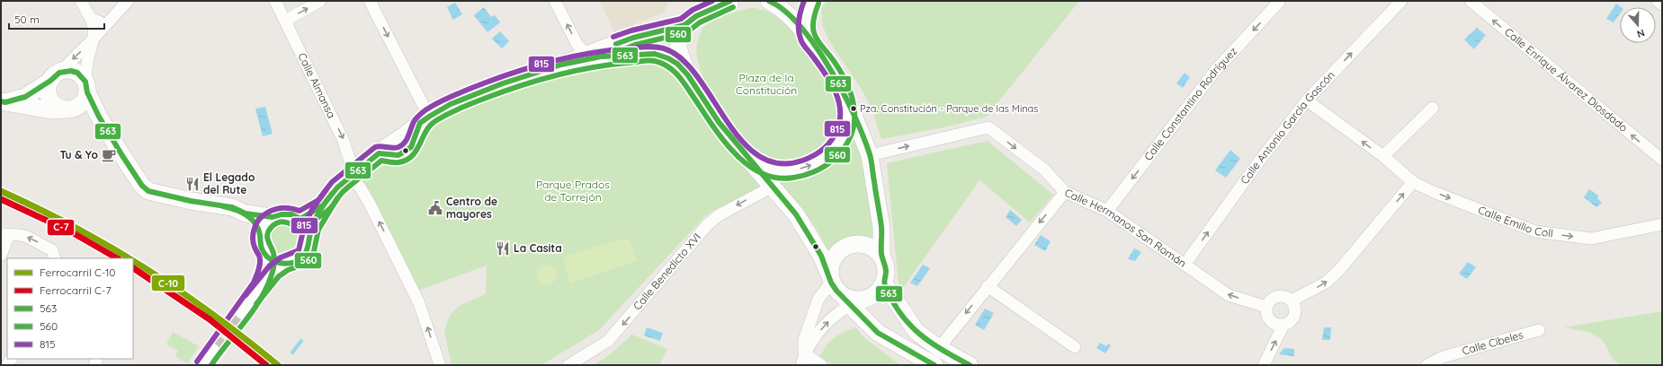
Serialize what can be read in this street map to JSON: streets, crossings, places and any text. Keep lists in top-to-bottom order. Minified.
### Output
{"streets":{"street":["Calle Enrique Álvarez Diosdado","Calle Almansa","Calle Constantino Rodríguez","Calle Antonio García Gascón","Calle Emilio Coll","Calle Hermanos San Román","Calle Benedicto XVI","Calle Cibeles"]},"crossings":[["Calle Constantino Rodríguez","Calle Hermanos San Román"],["Calle Antonio García Gascón","Calle Emilio Coll"],["Calle Antonio García Gascón","Calle Hermanos San Román"]],"one_way":["Calle Enrique Álvarez Diosdado","Calle Constantino Rodríguez","Calle Antonio García Gascón","Calle Benedicto XVI"],"parks":["Plaza de la Constitución","Parque Prados de Torrejón"],"places":{"other":["Pza. Constitución - Parque de las Minas"],"cafe":["Tu & Yo"],"restaurant":["El Legado del Rute","La Casita"],"public building":["Centro de mayores"]},"lines":["transit line 563","transit line 815","transit line 560","rail line C-10","rail line C-7"],"legend":["Ferrocarril C-10","Ferrocarril C-7","563","560","815"],"scale_bar":"50 m","north":"bottom"}
